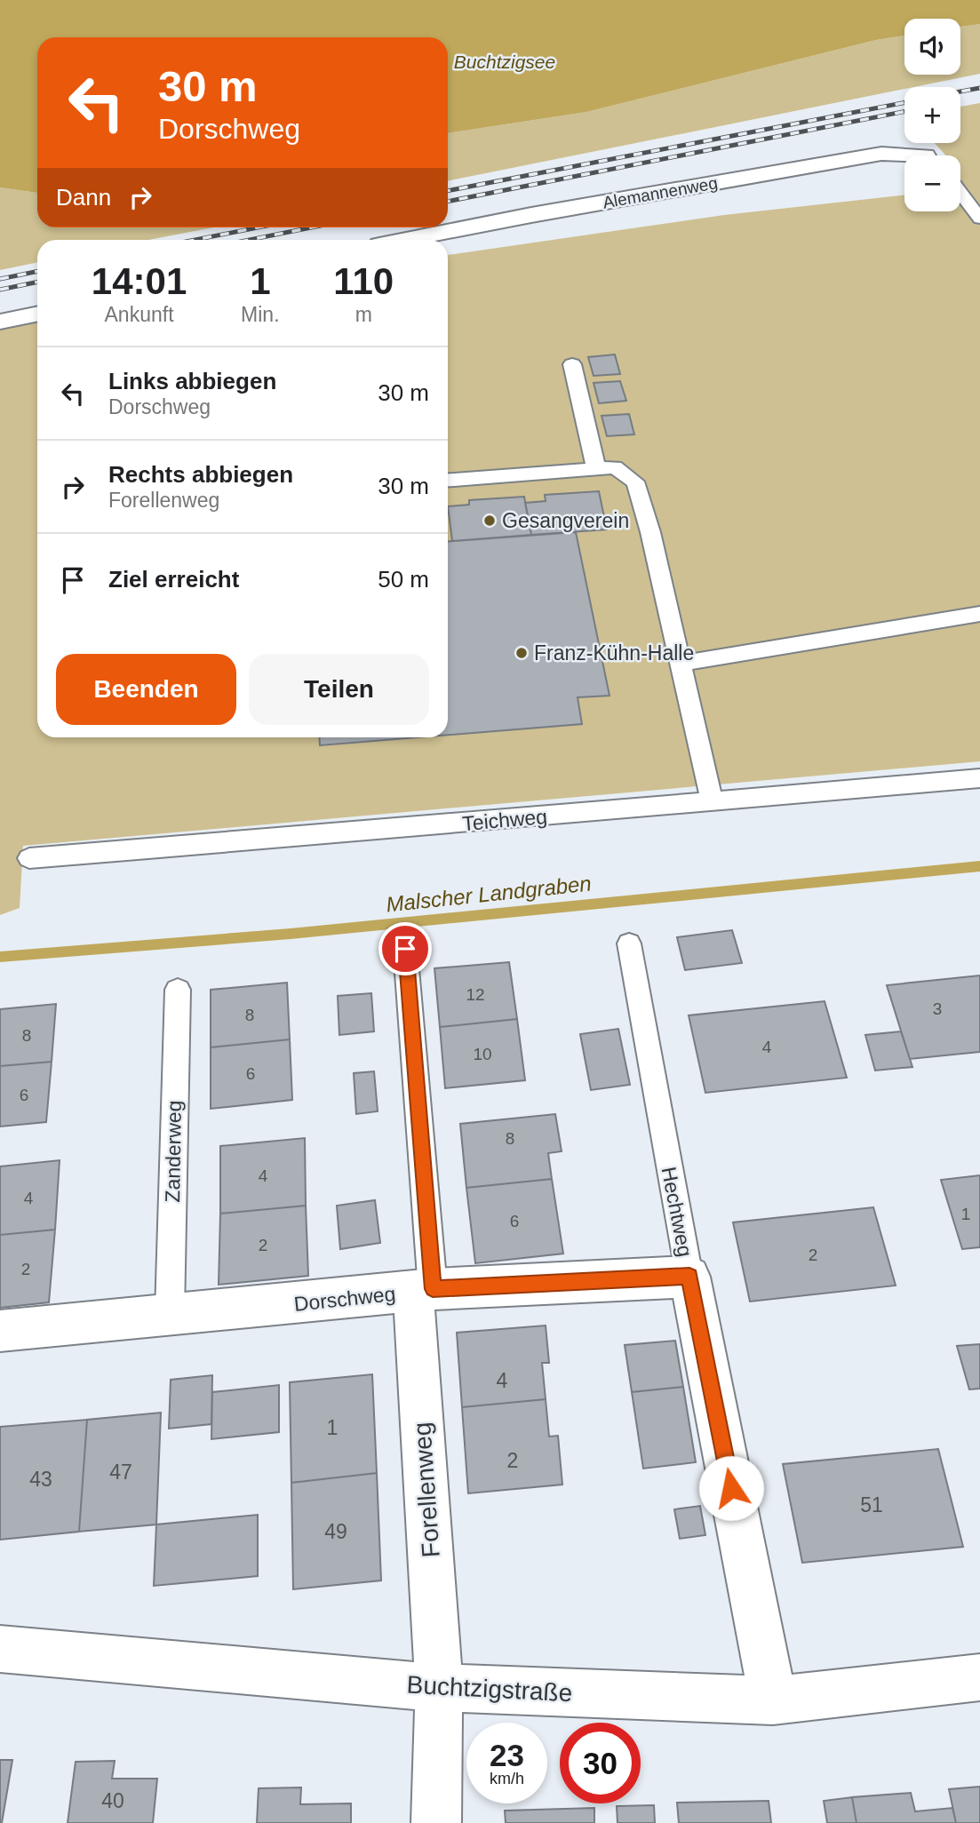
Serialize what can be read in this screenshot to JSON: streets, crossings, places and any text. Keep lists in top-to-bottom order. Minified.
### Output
{"streets":{"street":["Alemannenweg","Hechtweg","Dorschweg","Forellenweg","Buchtzigstraße"],"lane":["Teichweg","Zanderweg"]},"crossings":[["Zanderweg","Dorschweg"],["Hechtweg","Dorschweg"],["Hechtweg","Buchtzigstraße"],["Dorschweg","Forellenweg"],["Forellenweg","Buchtzigstraße"]],"water":["Buchtzigsee","Malscher Landgraben"],"places":["Gesangverein","Franz-Kühn-Halle"],"house_numbers":["12","3","8","8","4","10","6","6","8","4","4","1","6","2","2","2","4","1","2","47","43","51","49","40"],"page":{"map_buttons":["+","−"],"turn":["30 m","Dorschweg"],"then":"Dann","eta":["14:01","Ankunft","1","Min.","110","m"],"list":[{"name":"Links abbiegen","note":"Dorschweg","value":"30 m"},{"name":"Rechts abbiegen","note":"Forellenweg","value":"30 m"},{"name":"Ziel erreicht","value":"50 m"}],"buttons":["Beenden","Teilen"],"speed":"23 km/h","limit":"30"}}
